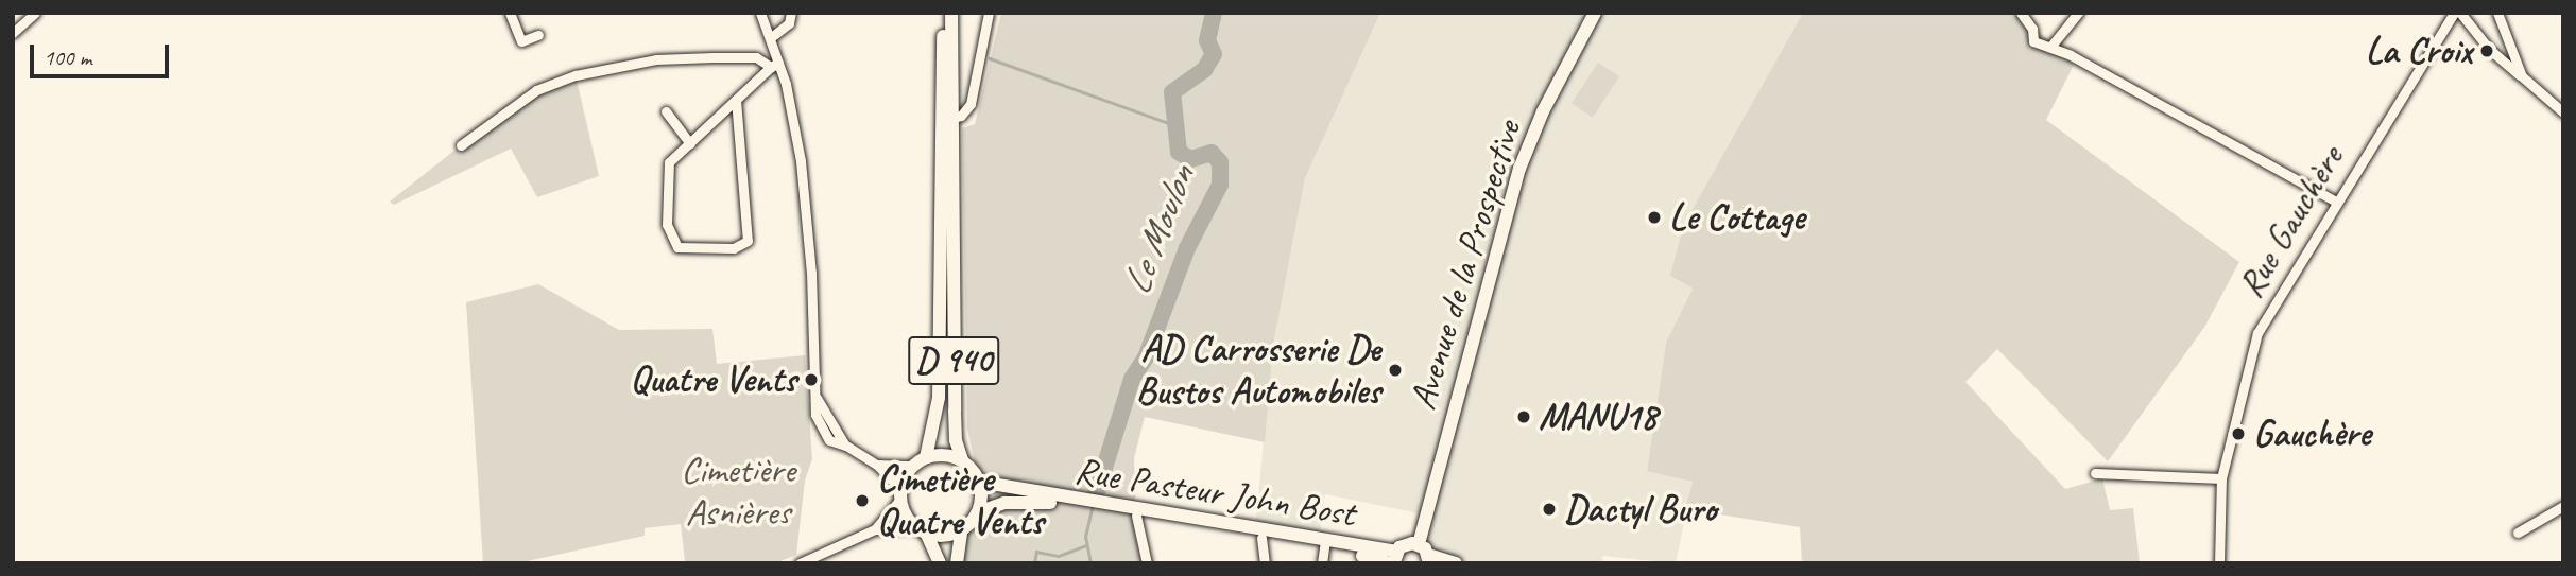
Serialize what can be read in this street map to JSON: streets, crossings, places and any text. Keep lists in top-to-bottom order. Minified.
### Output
{"streets":{"main road":["Avenue de la Prospective","D 940","Rue Pasteur John Bost"],"street":["Rue Gauchère"]},"crossings":[["D 940","Rue Pasteur John Bost"]],"water":["Le Moulon"],"parks":["Cimetière Asnières"],"places":["La Croix","Le Cottage","AD Carrosserie De Bustos Automobiles","Quatre Vents","MANU18","Gauchère","Cimetière Quatre Vents","Dactyl Buro"],"scale_bar":"100 m"}
